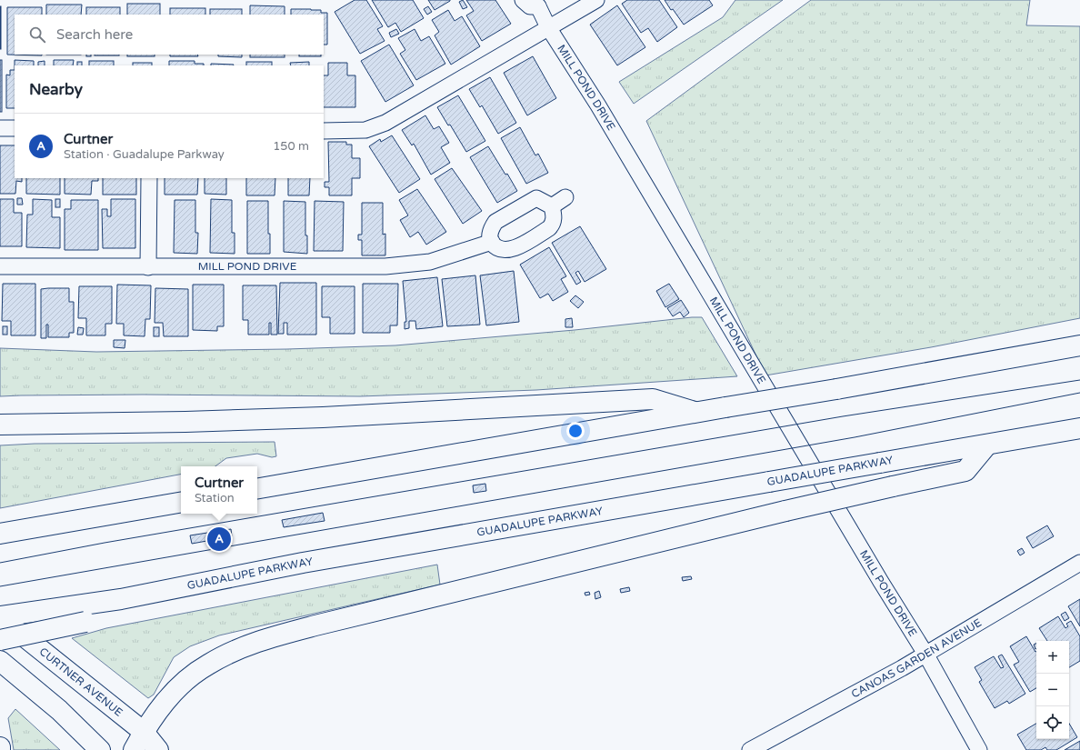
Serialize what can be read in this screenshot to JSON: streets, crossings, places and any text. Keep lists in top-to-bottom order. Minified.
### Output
{"streets":{"main road":["GUADALUPE PARKWAY","CURTNER AVENUE"],"street":["MILL POND DRIVE","CANOAS GARDEN AVENUE"]},"crossings":[["MILL POND DRIVE","CANOAS GARDEN AVENUE"],["GUADALUPE PARKWAY","CURTNER AVENUE"]],"page":{"search":"Search here","heading":"Nearby","list":[{"mark":"A","name":"Curtner","note":"Station · Guadalupe Parkway","value":"150 m"}],"popup":["Curtner","Station"],"pins":"A","map_buttons":["+","−"]}}
